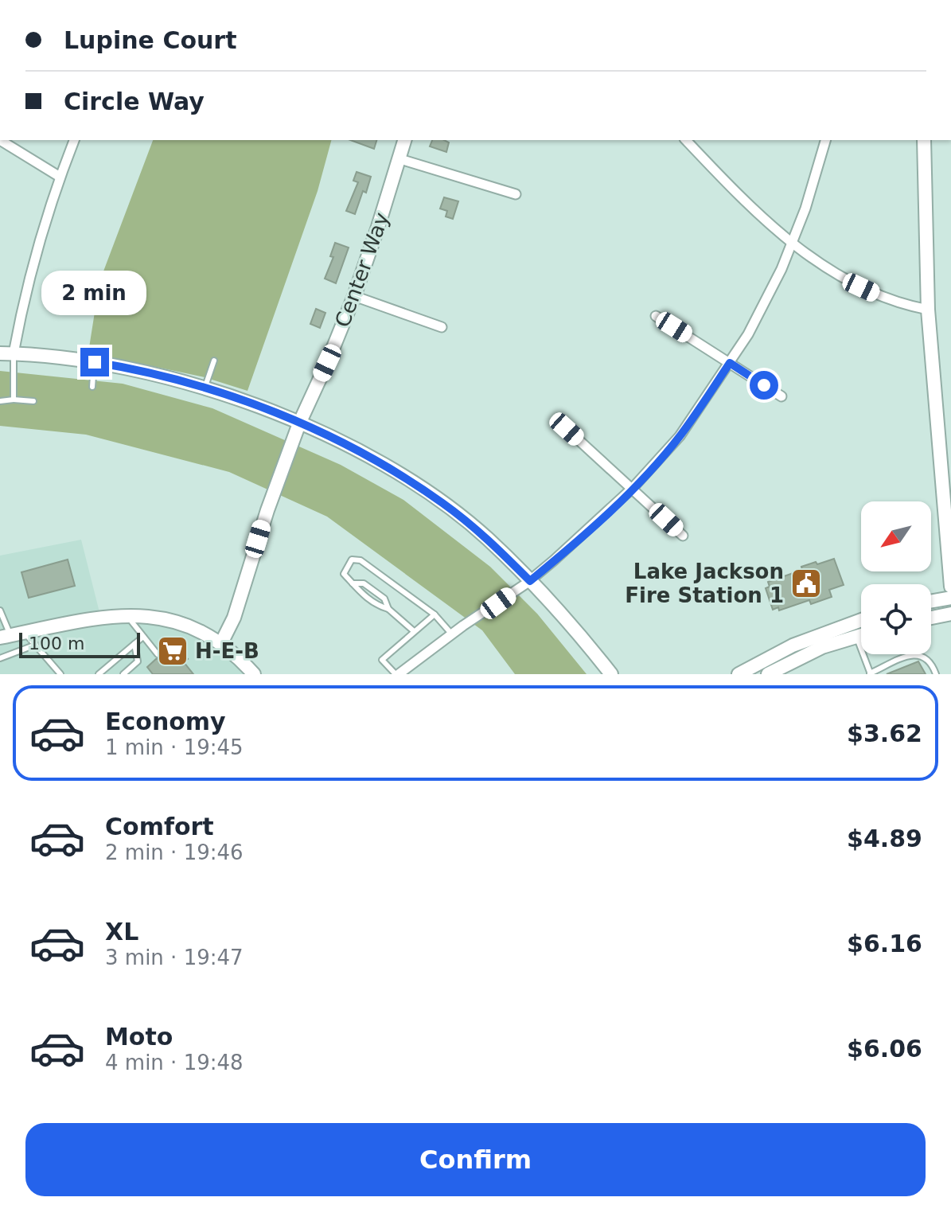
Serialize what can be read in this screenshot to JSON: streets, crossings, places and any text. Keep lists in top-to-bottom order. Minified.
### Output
{"streets":{"street":["Center Way"]},"places":{"public building":["Lake Jackson Fire Station 1"],"supermarket":["H-E-B"]},"scale_bar":"100 m","north":"bottom left","page":{"banner":["Lupine Court","Circle Way"],"bubble":"2 min","scale":"100 m","list":[{"name":"Economy","note":"1 min · 19:45","value":"$3.62"},{"name":"Comfort","note":"2 min · 19:46","value":"$4.89"},{"name":"XL","note":"3 min · 19:47","value":"$6.16"},{"name":"Moto","note":"4 min · 19:48","value":"$6.06"}],"buttons":"Confirm"}}
